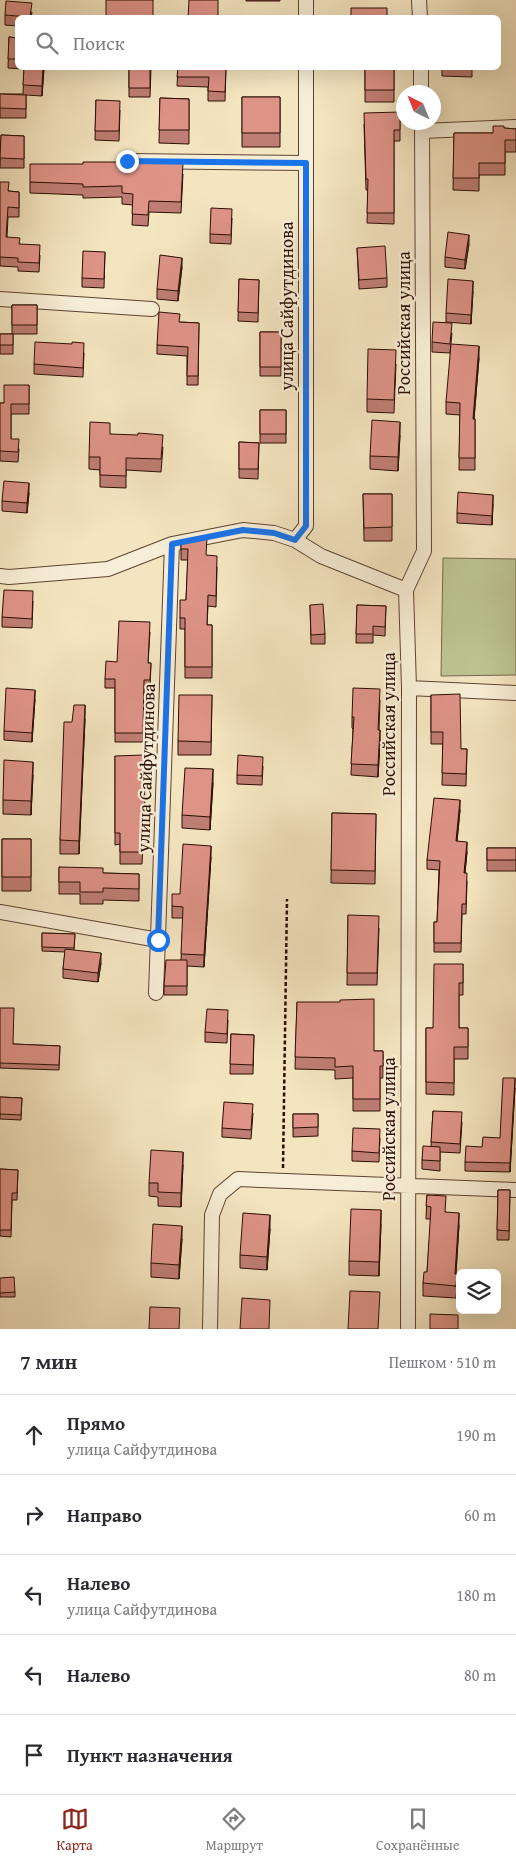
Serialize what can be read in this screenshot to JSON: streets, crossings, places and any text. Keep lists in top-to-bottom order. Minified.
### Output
{"streets":{"street":["улица Сайфутдинова","Российская улица"]},"north":"top left","page":{"search":"Поиск","heading":["7 мин","Пешком · 510 m"],"list":[["Прямо","улица Сайфутдинова","190 m"],["Направо","60 m"],["Налево","улица Сайфутдинова","180 m"],["Налево","80 m"],"Пункт назначения"],"nav":["Карта","Маршрут","Сохранённые"]}}
